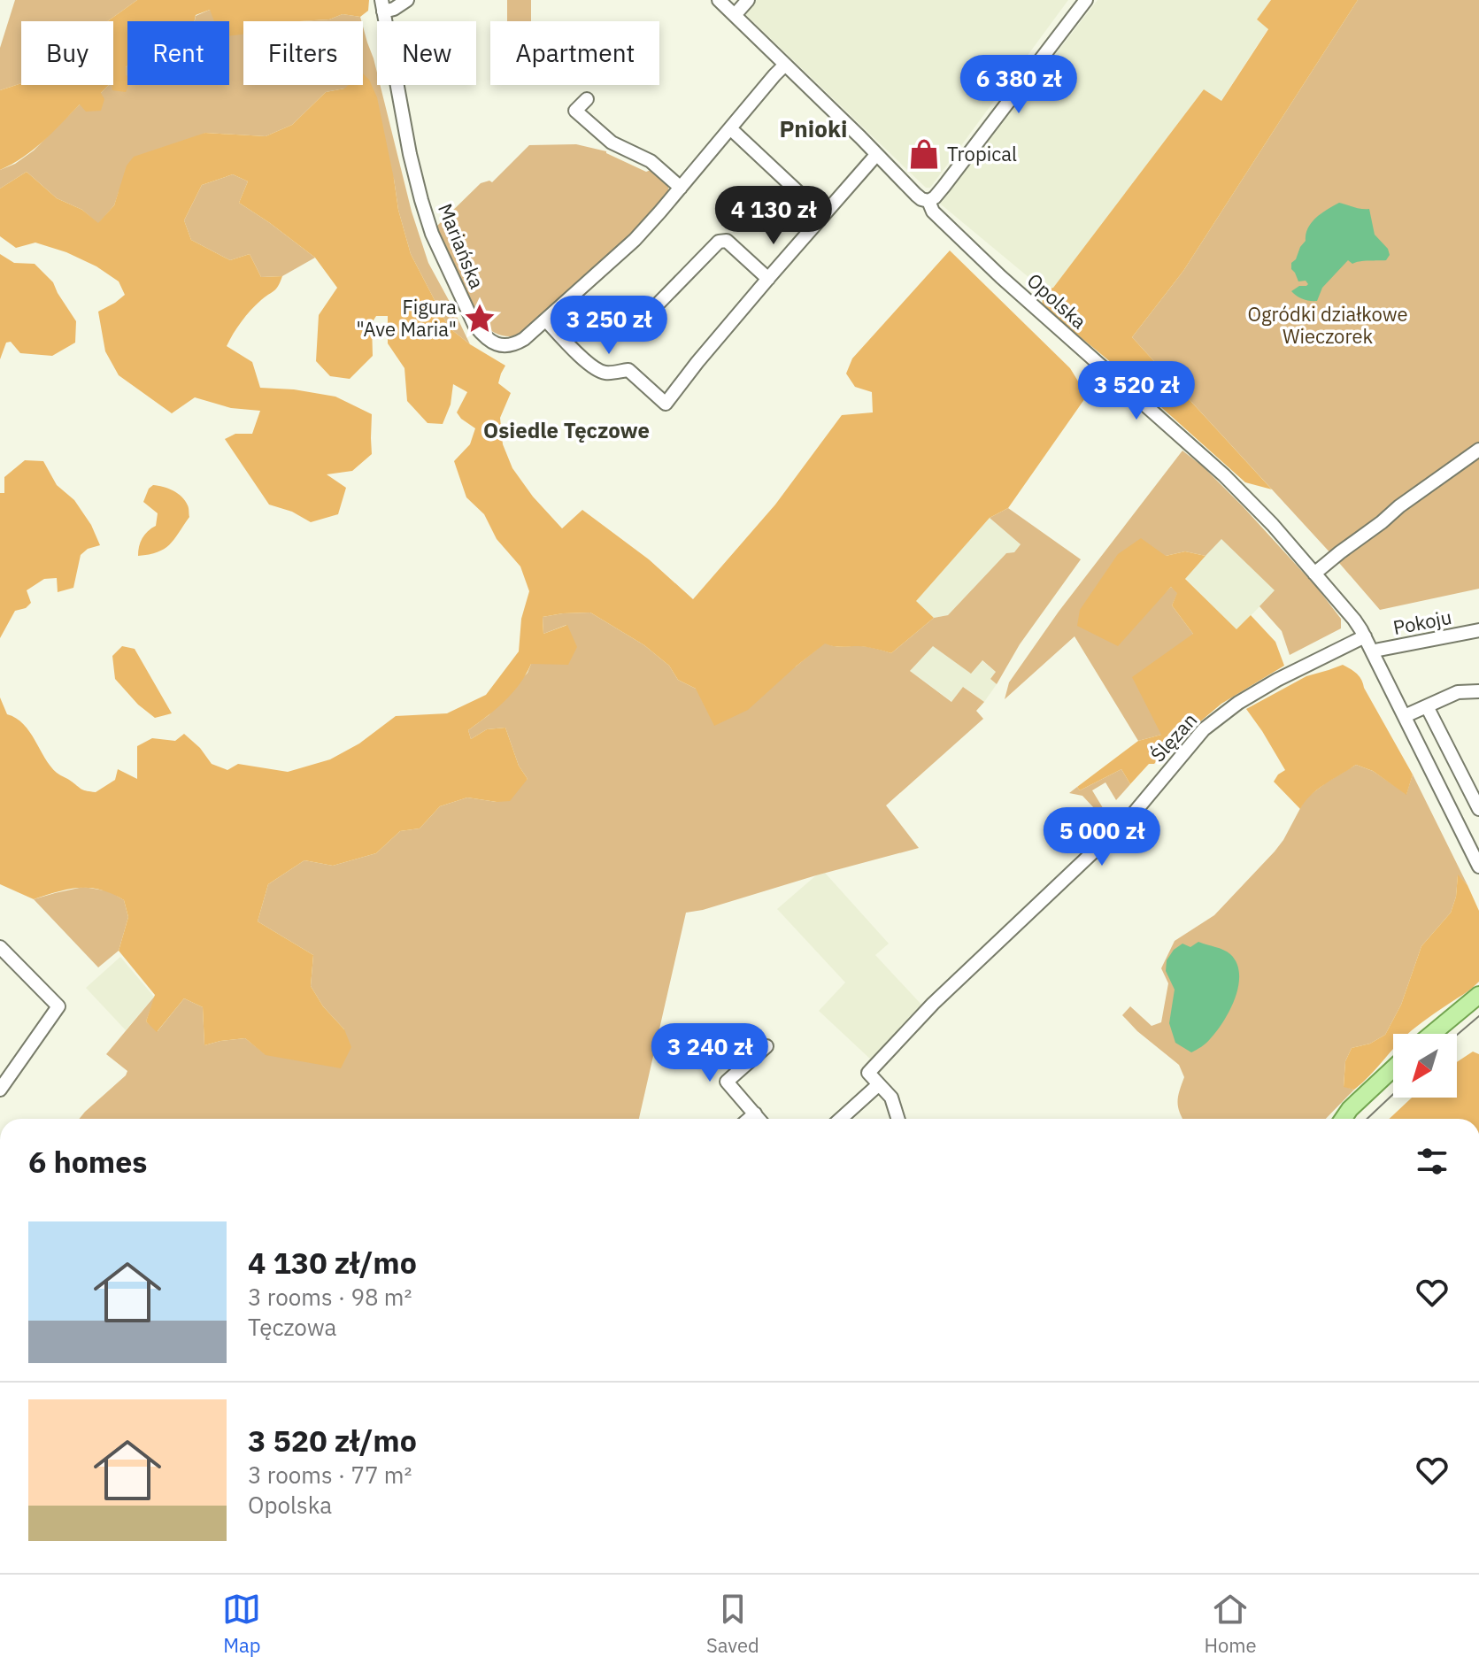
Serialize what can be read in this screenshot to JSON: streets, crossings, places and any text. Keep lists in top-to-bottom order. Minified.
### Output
{"streets":{"street":["Mariańska","Opolska","Pokoju","Ślęzan"]},"crossings":[["Mariańska","Opolska"],["Opolska","Ślęzan"]],"districts":["Pnioki","Osiedle Tęczowe"],"parks":["Ogródki działkowe Wieczorek"],"places":{"shop":["Tropical"],"place":["Figura \"Ave Maria\""]},"north":"bottom left","page":{"chip":["Buy","Rent","Filters","New","Apartment"],"price":["6 380 zł","4 130 zł","3 250 zł","3 520 zł","5 000 zł","3 240 zł"],"heading":"6 homes","list":[{"name":"4 130 zł/mo","note":"3 rooms · 98 m² · Tęczowa"},{"name":"3 520 zł/mo","note":"3 rooms · 77 m² · Opolska"}],"tabs":["Map","Saved","Home"]}}
